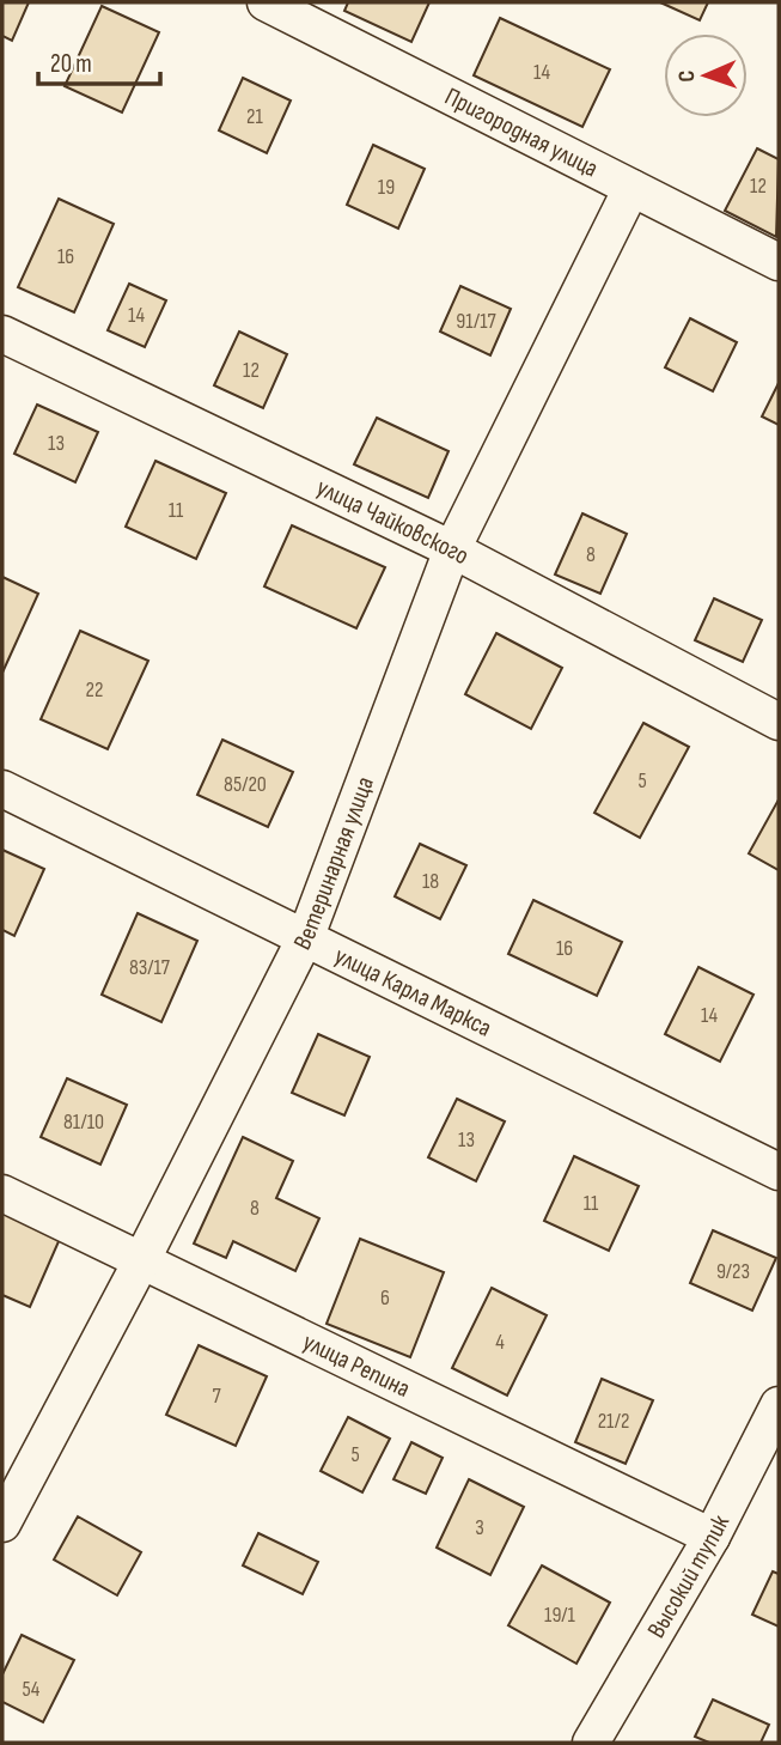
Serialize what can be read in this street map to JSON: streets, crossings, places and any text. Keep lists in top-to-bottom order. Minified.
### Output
{"streets":{"street":["Пригородная улица","улица Чайковского","Ветеринарная улица","улица Карла Маркса","улица Репина","Высокий тупик"]},"crossings":[["Пригородная улица","Ветеринарная улица"],["улица Чайковского","Ветеринарная улица"],["Ветеринарная улица","улица Карла Маркса"],["Ветеринарная улица","улица Репина"],["улица Репина","Высокий тупик"]],"house_numbers":["14","21","12","19","16","14","91/17","12","13","11","8","22","5","85/20","18","16","83/17","14","81/10","13","11","8","9/23","6","4","7","21/2","5","3","19/1","54"],"scale_bar":"20 m","north":"left"}
